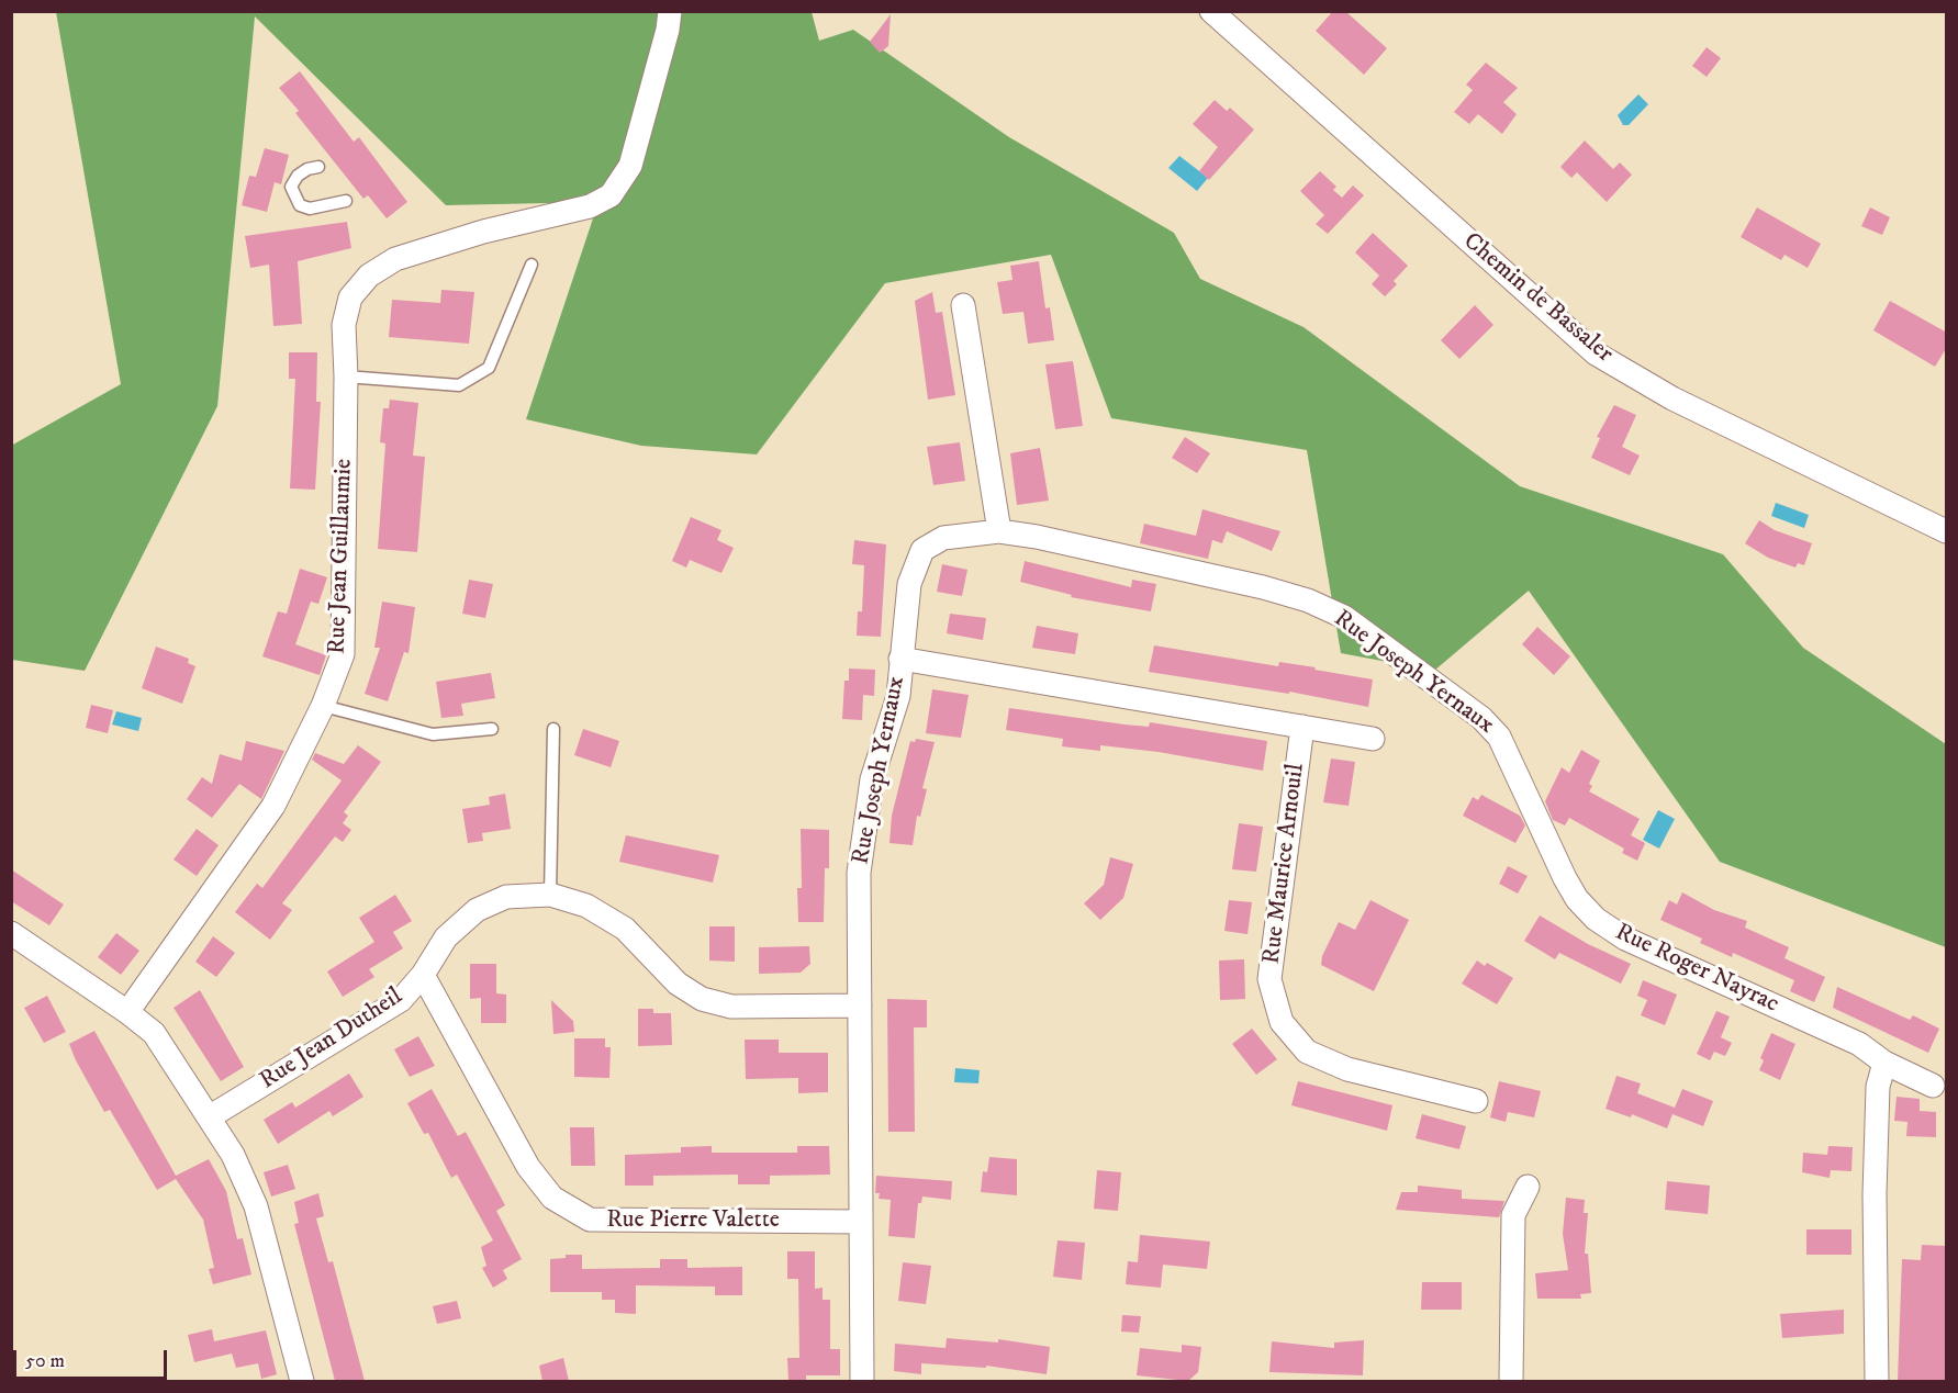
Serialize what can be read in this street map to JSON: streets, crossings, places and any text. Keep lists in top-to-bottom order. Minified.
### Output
{"streets":{"street":["Chemin de Bassaler","Rue Jean Guillaumie","Rue Joseph Yernaux","Rue Maurice Arnouil","Rue Roger Nayrac","Rue Jean Dutheil","Rue Pierre Valette"]},"crossings":[["Rue Joseph Yernaux","Rue Roger Nayrac"],["Rue Joseph Yernaux","Rue Jean Dutheil"],["Rue Joseph Yernaux","Rue Pierre Valette"],["Rue Jean Dutheil","Rue Pierre Valette"]],"scale_bar":"50 m"}
